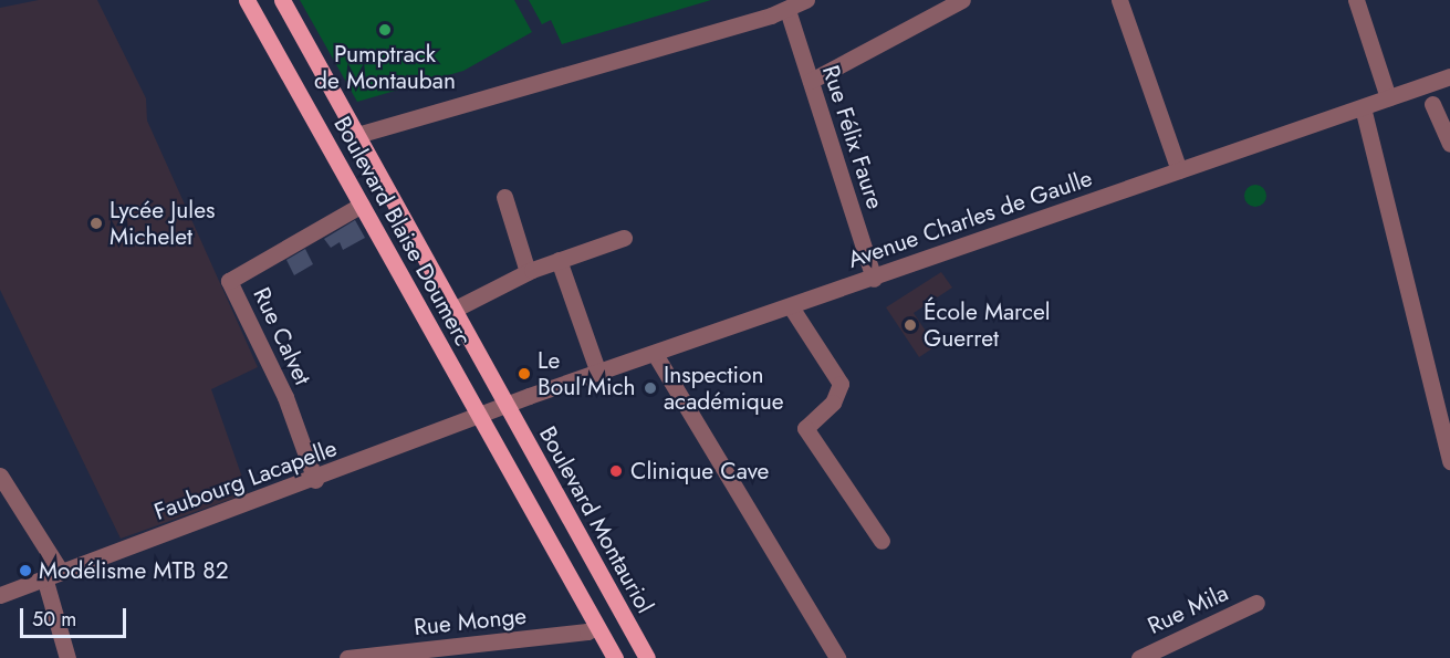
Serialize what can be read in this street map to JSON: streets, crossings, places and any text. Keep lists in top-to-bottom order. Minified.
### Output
{"streets":{"main road":["Boulevard Blaise Doumerc","Boulevard Montauriol"],"street":["Rue Félix Faure","Avenue Charles de Gaulle","Rue Calvet","Faubourg Lacapelle","Rue Mila","Rue Monge"]},"crossings":[["Rue Félix Faure","Avenue Charles de Gaulle"],["Avenue Charles de Gaulle","Boulevard Blaise Doumerc"],["Avenue Charles de Gaulle","Faubourg Lacapelle"],["Avenue Charles de Gaulle","Boulevard Montauriol"],["Boulevard Blaise Doumerc","Rue Calvet"],["Boulevard Blaise Doumerc","Faubourg Lacapelle"],["Boulevard Blaise Doumerc","Boulevard Montauriol"],["Rue Calvet","Faubourg Lacapelle"],["Faubourg Lacapelle","Boulevard Montauriol"]],"places":["Pumptrack de Montauban","Lycée Jules Michelet","École Marcel Guerret","Le Boul'Mich","Inspection académique","Clinique Cave","Modélisme MTB 82"],"scale_bar":"50 m"}
